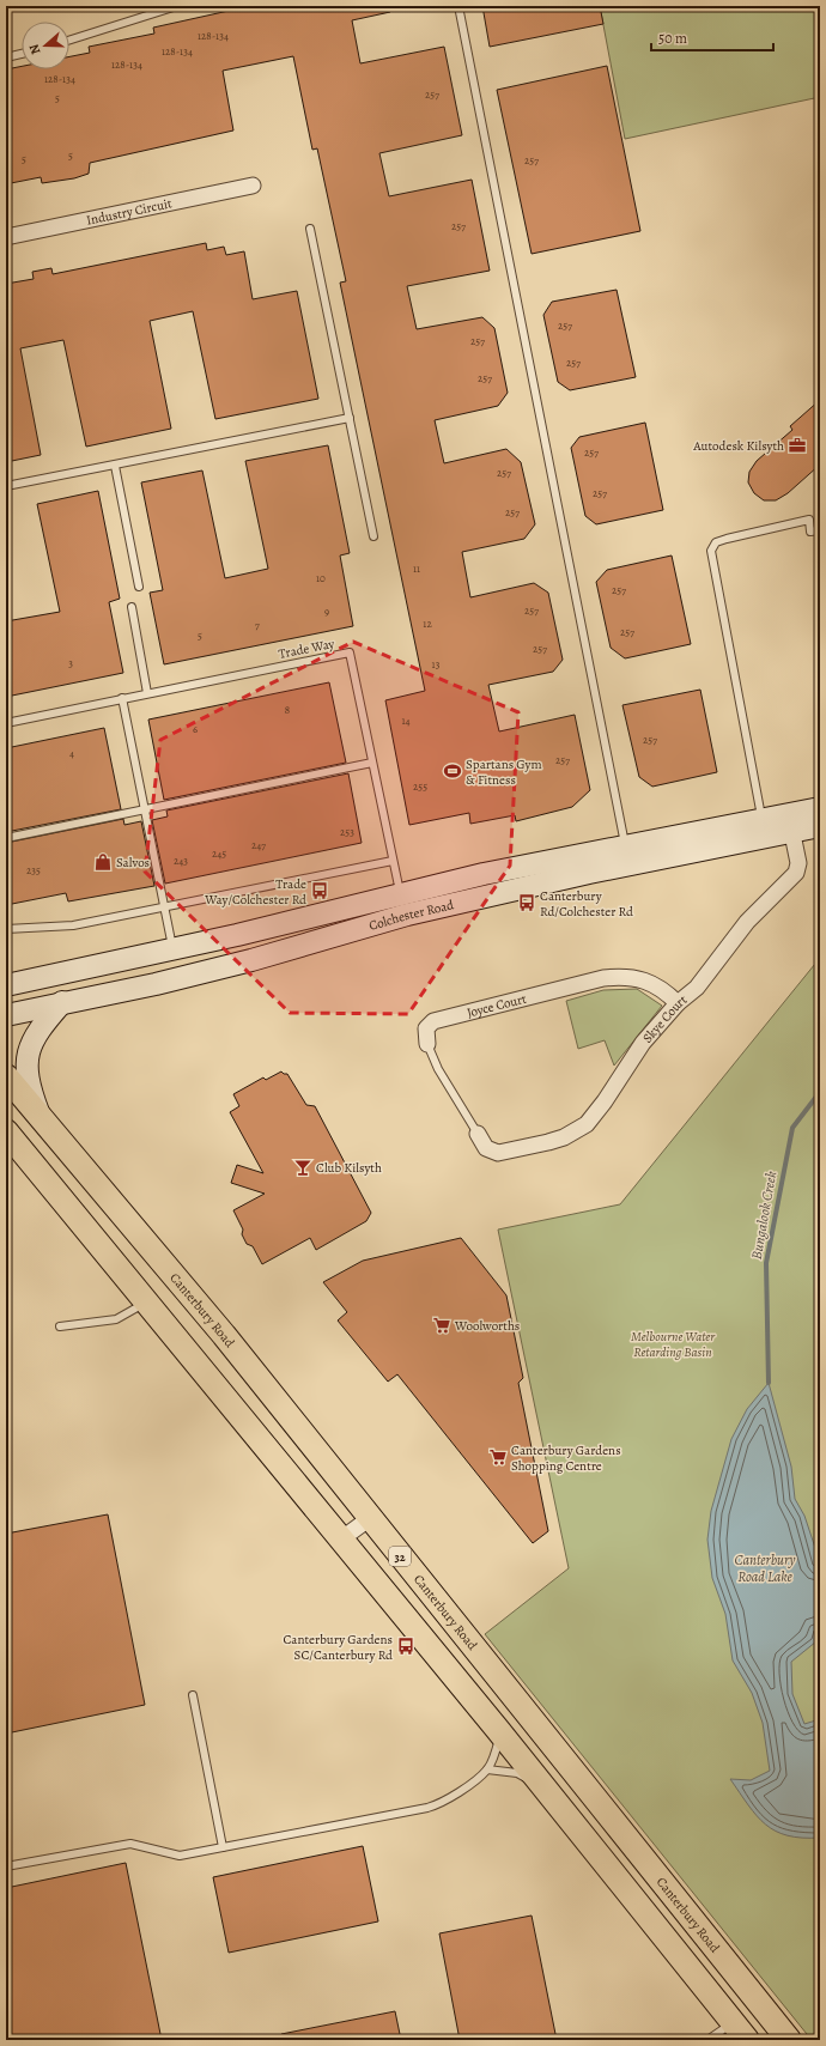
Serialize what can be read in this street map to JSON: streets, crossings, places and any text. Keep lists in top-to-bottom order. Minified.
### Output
{"streets":{"main road":["Colchester Road","Canterbury Road","32"],"street":["Industry Circuit","Joyce Court","Skye Court"],"lane":["Trade Way"]},"crossings":[["Trade Way","Colchester Road"],["Colchester Road","Skye Court"],["Joyce Court","Skye Court"]],"water":["Bungalook Creek","Canterbury Road Lake"],"parks":["Melbourne Water Retarding Basin"],"places":{"office":["Autodesk Kilsyth"],"sports":["Spartans Gym & Fitness"],"shop":["Salvos"],"bus stop":["Trade Way/Colchester Rd","Canterbury Rd/Colchester Rd","Canterbury Gardens SC/Canterbury Rd"],"bar":["Club Kilsyth"],"supermarket":["Woolworths","Canterbury Gardens Shopping Centre"]},"house_numbers":["128-134","128-134","128-134","128-134","257","5","5","5","257","257","257","257","257","257","257","257","257","257","11","10","257","257","9","12","7","257","5","257","3","13","8","14","6","257","4","257","255","253","247","245","243","235"],"scale_bar":"50 m","north":"left"}
